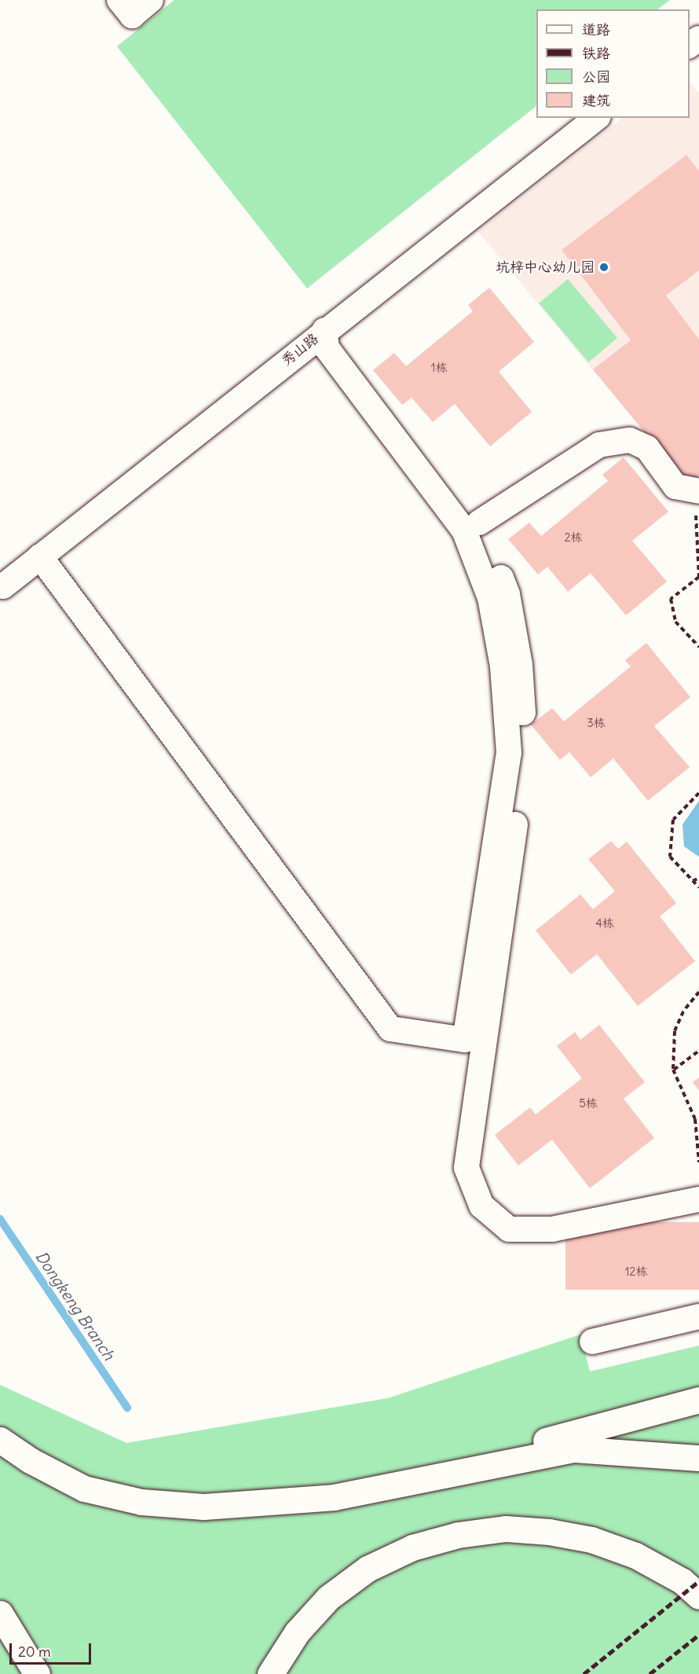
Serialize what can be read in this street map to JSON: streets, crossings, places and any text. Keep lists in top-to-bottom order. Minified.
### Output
{"streets":{"street":["秀山路"]},"water":["Dongkeng Branch"],"places":["坑梓中心幼儿园"],"house_numbers":["1栋","2栋","3栋","4栋","5栋","12栋"],"legend":["道路","铁路","公园","建筑"],"scale_bar":"20 m"}
